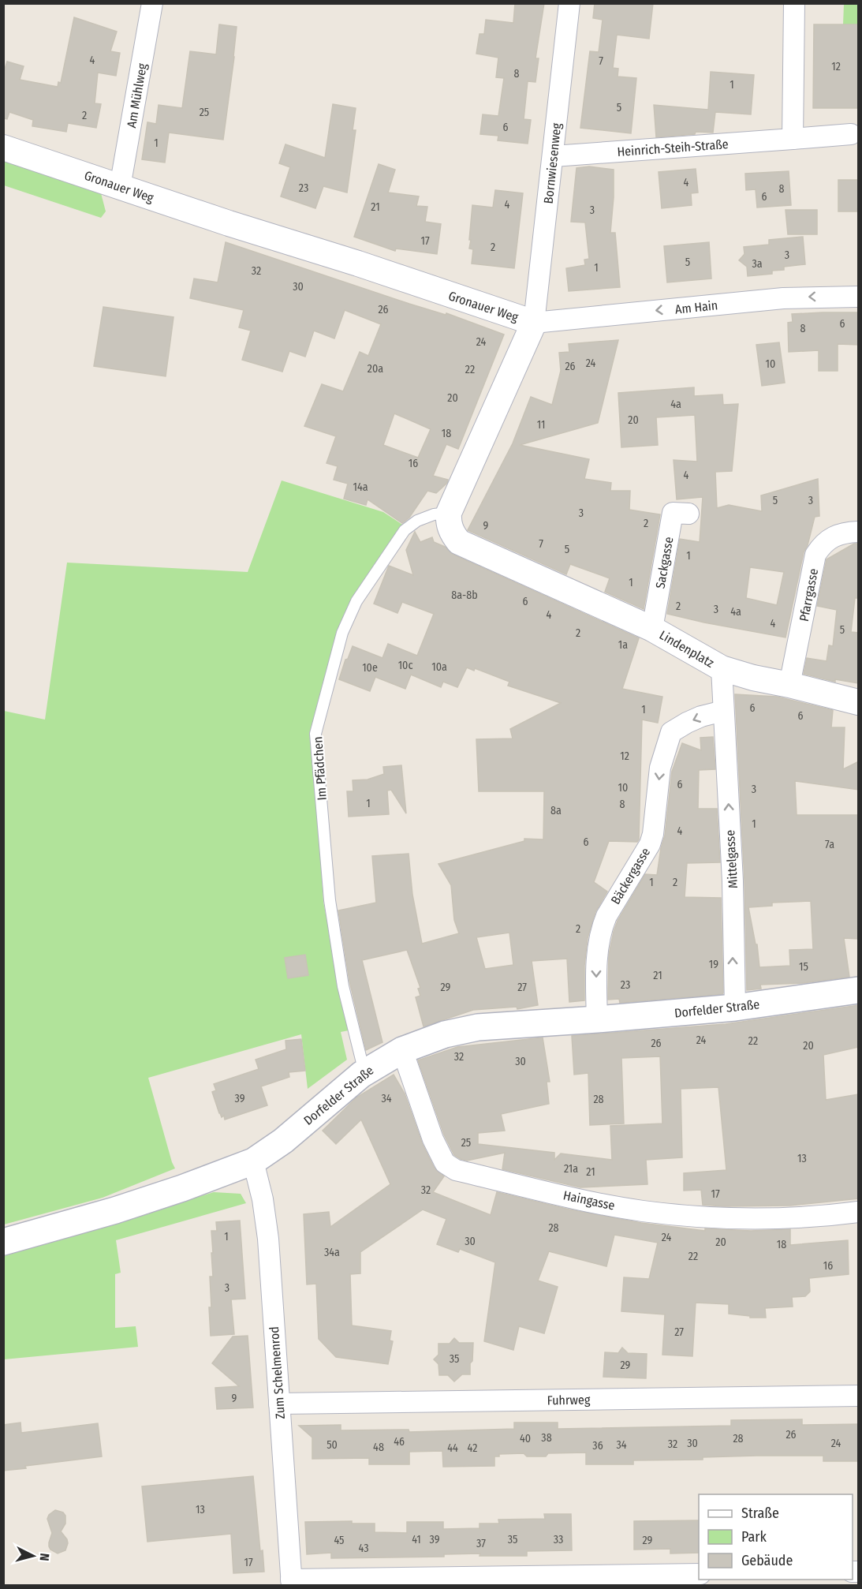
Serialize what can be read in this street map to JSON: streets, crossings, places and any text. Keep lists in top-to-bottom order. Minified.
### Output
{"streets":{"main road":["Dorfelder Straße"],"street":["Am Mühlweg","Heinrich-Steih-Straße","Bornwiesenweg","Gronauer Weg","Am Hain","Sackgasse","Pfarrgasse","Lindenplatz","Mittelgasse","Bäckergasse","Haingasse","Zum Schelmenrod","Fuhrweg"],"lane":["Im Pfädchen"]},"crossings":[["Am Mühlweg","Gronauer Weg"],["Heinrich-Steih-Straße","Bornwiesenweg"],["Bornwiesenweg","Gronauer Weg"],["Bornwiesenweg","Am Hain"],["Gronauer Weg","Am Hain"],["Gronauer Weg","Im Pfädchen"],["Sackgasse","Lindenplatz"],["Pfarrgasse","Lindenplatz"],["Lindenplatz","Mittelgasse"],["Lindenplatz","Bäckergasse"],["Im Pfädchen","Dorfelder Straße"],["Mittelgasse","Bäckergasse"],["Mittelgasse","Dorfelder Straße"],["Bäckergasse","Dorfelder Straße"],["Dorfelder Straße","Haingasse"],["Dorfelder Straße","Zum Schelmenrod"],["Zum Schelmenrod","Fuhrweg"]],"one_way":["Am Hain","Mittelgasse","Bäckergasse"],"house_numbers":["4","7","12","8","1","5","25","2","6","1","4","23","8","6","4","21","3","17","2","3","5","3a","1","32","30","26","6","8","24","24","10","26","20a","22","20","4a","20","11","18","16","4","14a","5","3","3","2","9","7","5","1","1","8a-8b","6","2","3","4a","4","4","5","2","1a","10c","10a","10e","6","1","6","12","6","10","3","1","8","8a","1","4","6","7a","1","2","2","19","15","21","23","29","27","24","22","26","20","32","30","39","34","28","25","13","21a","21","32","17","28","1","24","30","20","18","34a","22","16","3","27","35","29","9","26","38","40","28","46","30","24","32","50","34","36","48","44","42","13","41","39","35","33","45","29","37","43","17"],"legend":["Straße","Park","Gebäude"],"north":"right"}
